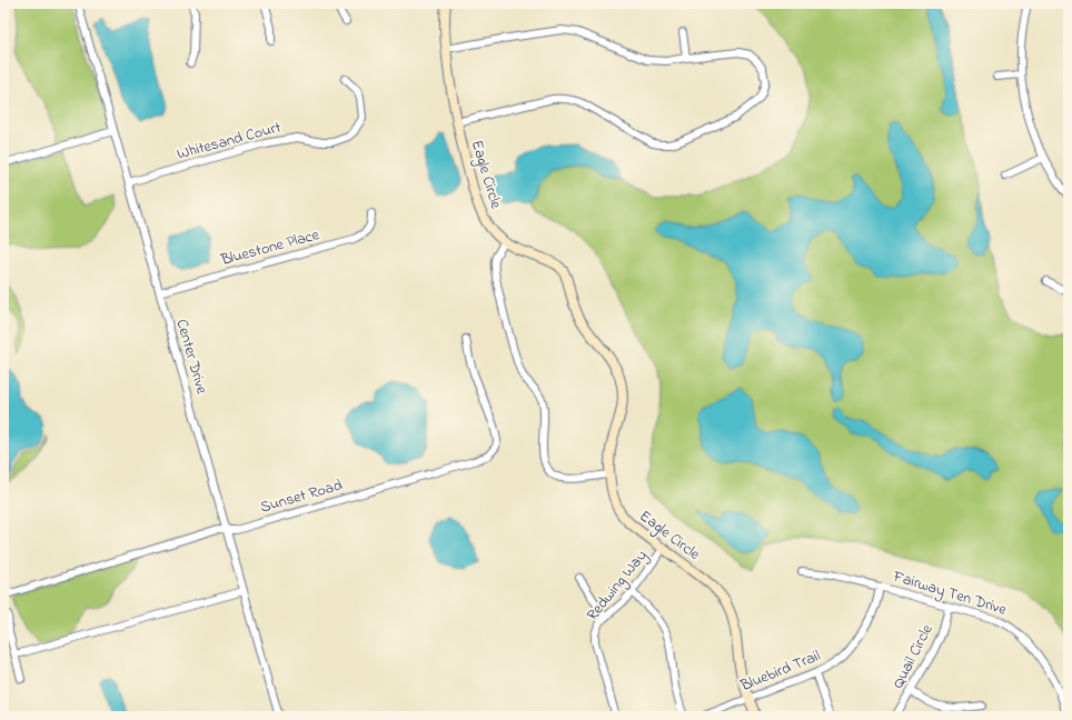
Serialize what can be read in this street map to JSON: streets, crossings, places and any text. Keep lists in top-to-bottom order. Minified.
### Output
{"streets":{"street":["Whitesand Court","Eagle Circle","Bluestone Place","Center Drive","Sunset Road","Redwing Way","Fairway Ten Drive","Quail Circle","Bluebird Trail"]},"crossings":[["Whitesand Court","Center Drive"],["Eagle Circle","Redwing Way"],["Eagle Circle","Bluebird Trail"],["Bluestone Place","Center Drive"],["Center Drive","Sunset Road"],["Fairway Ten Drive","Quail Circle"],["Fairway Ten Drive","Bluebird Trail"]]}
